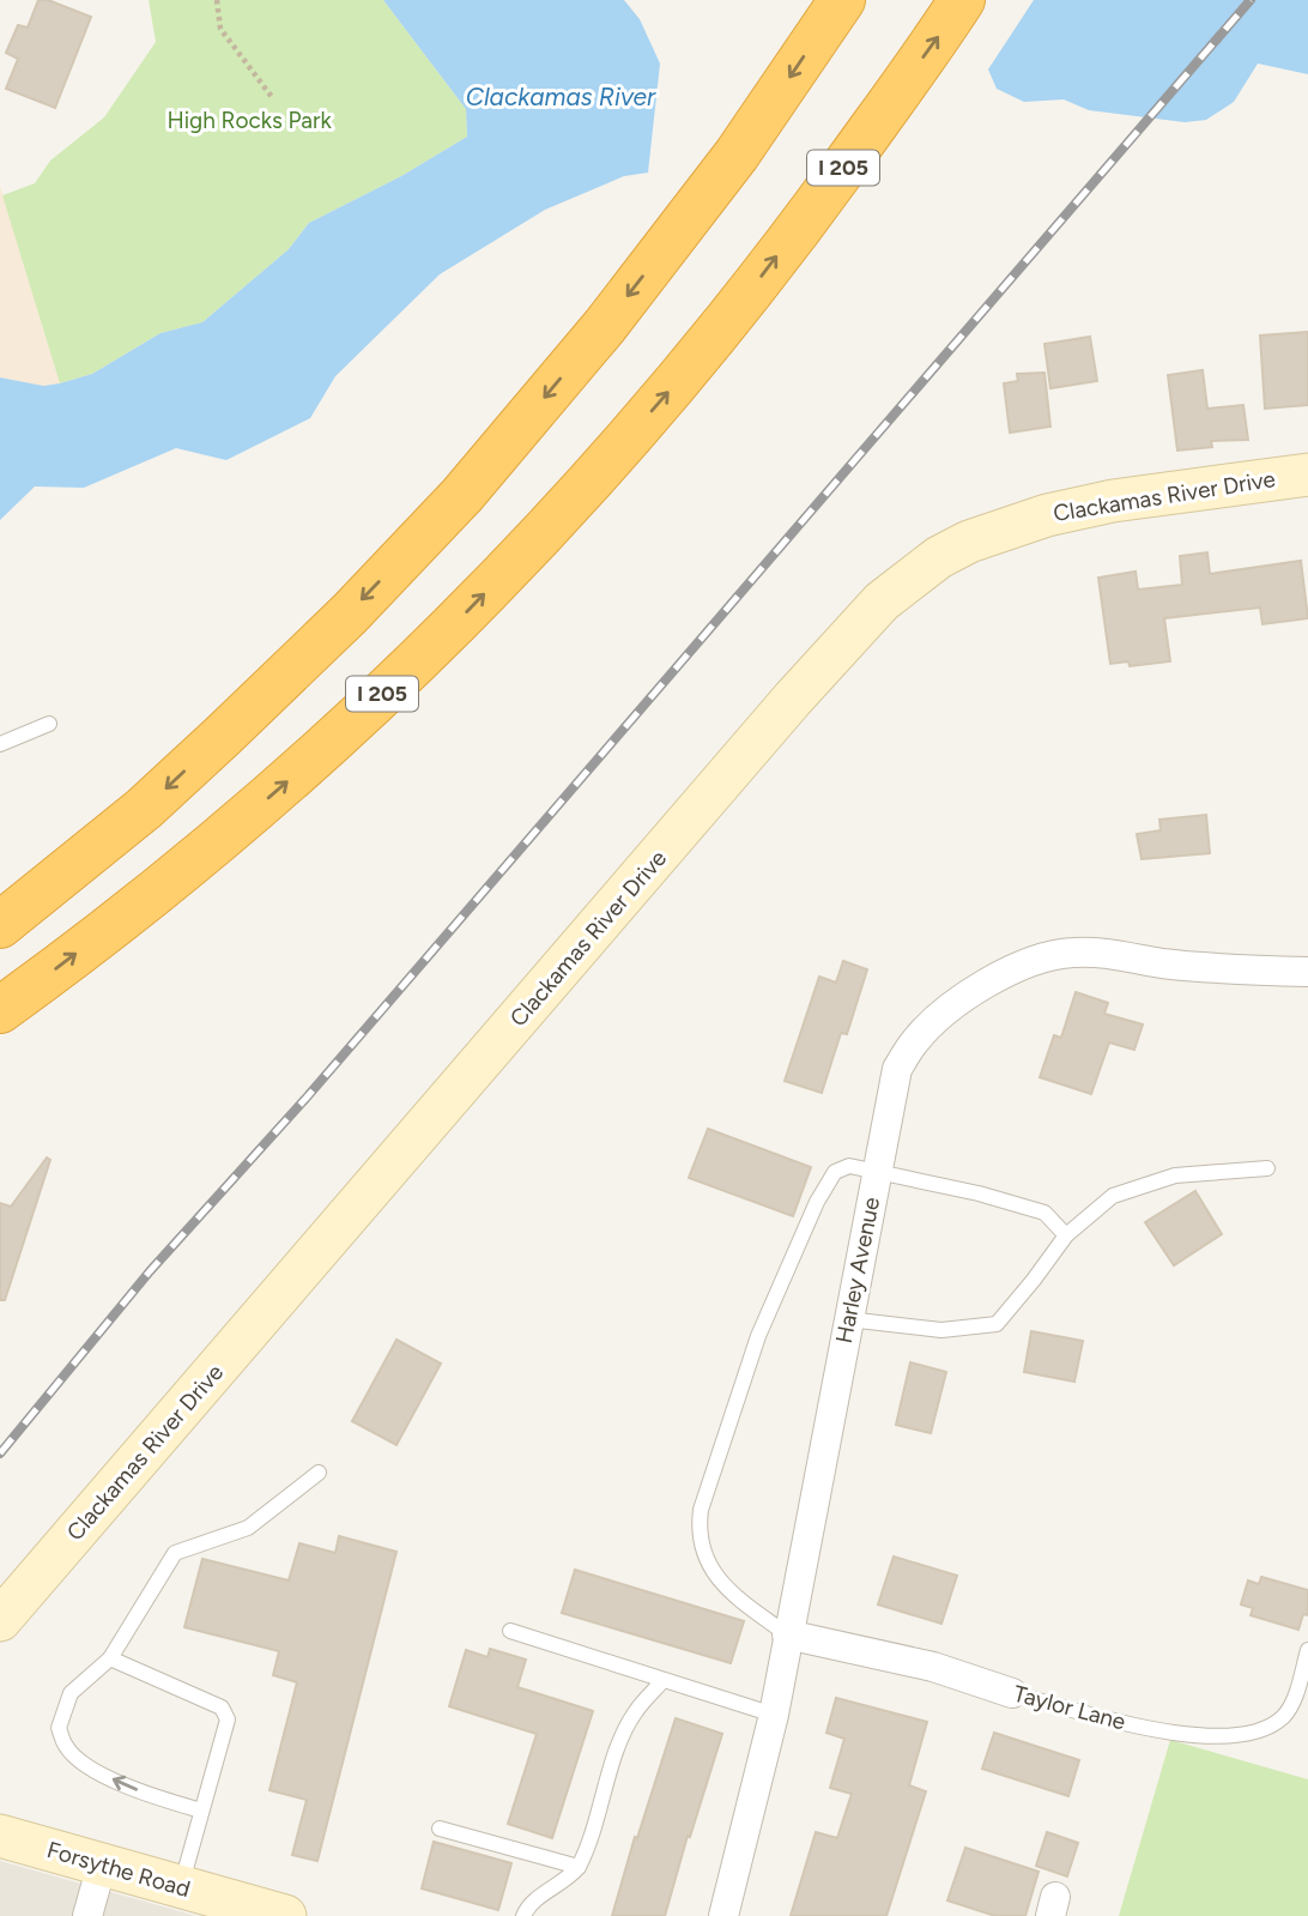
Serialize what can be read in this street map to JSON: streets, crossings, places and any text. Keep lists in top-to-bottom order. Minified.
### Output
{"streets":{"highway":["I 205"],"main road":["Clackamas River Drive","Forsythe Road"],"street":["Harley Avenue","Taylor Lane"]},"crossings":[["Harley Avenue","Taylor Lane"]],"water":["Clackamas River"],"parks":["High Rocks Park"]}
